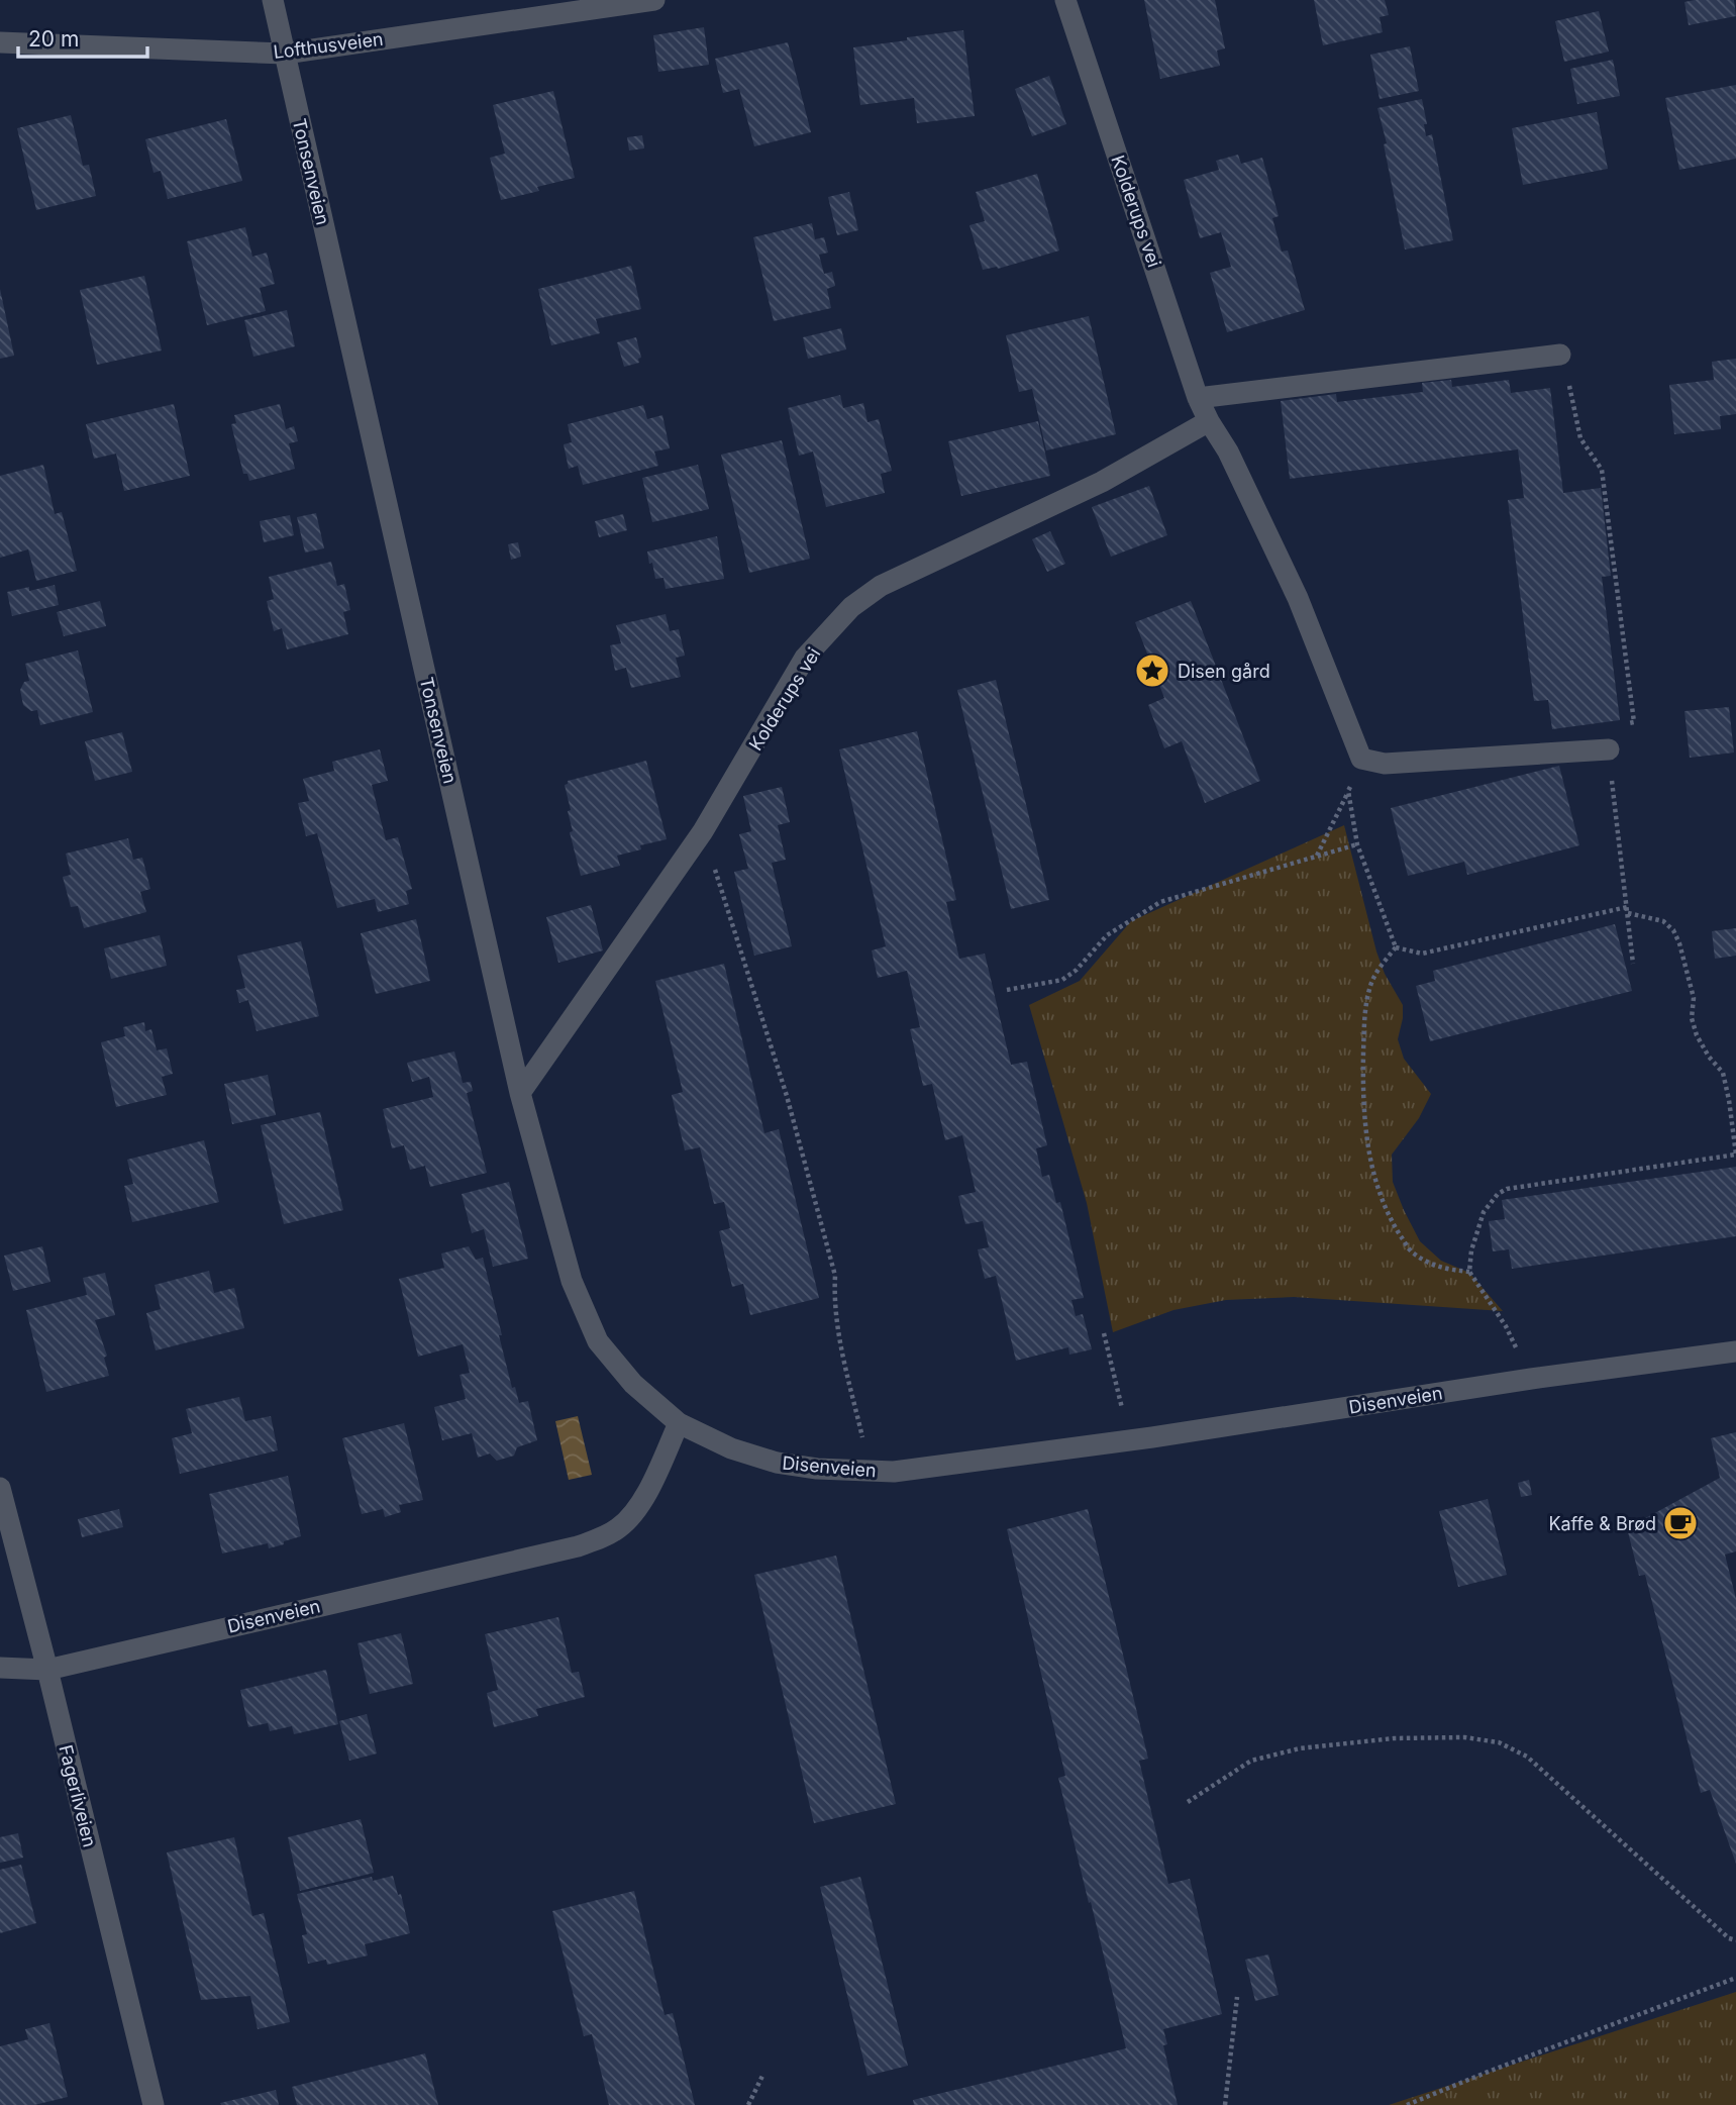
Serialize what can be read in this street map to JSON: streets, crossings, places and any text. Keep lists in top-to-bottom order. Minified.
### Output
{"streets":{"street":["Lofthusveien","Tonsenveien","Kolderups vei","Disenveien","Fagerliveien"]},"crossings":[["Lofthusveien","Tonsenveien"],["Tonsenveien","Kolderups vei"],["Tonsenveien","Disenveien"],["Disenveien","Fagerliveien"]],"places":{"place":["Disen gård"],"cafe":["Kaffe & Brød"]},"scale_bar":"20 m"}
